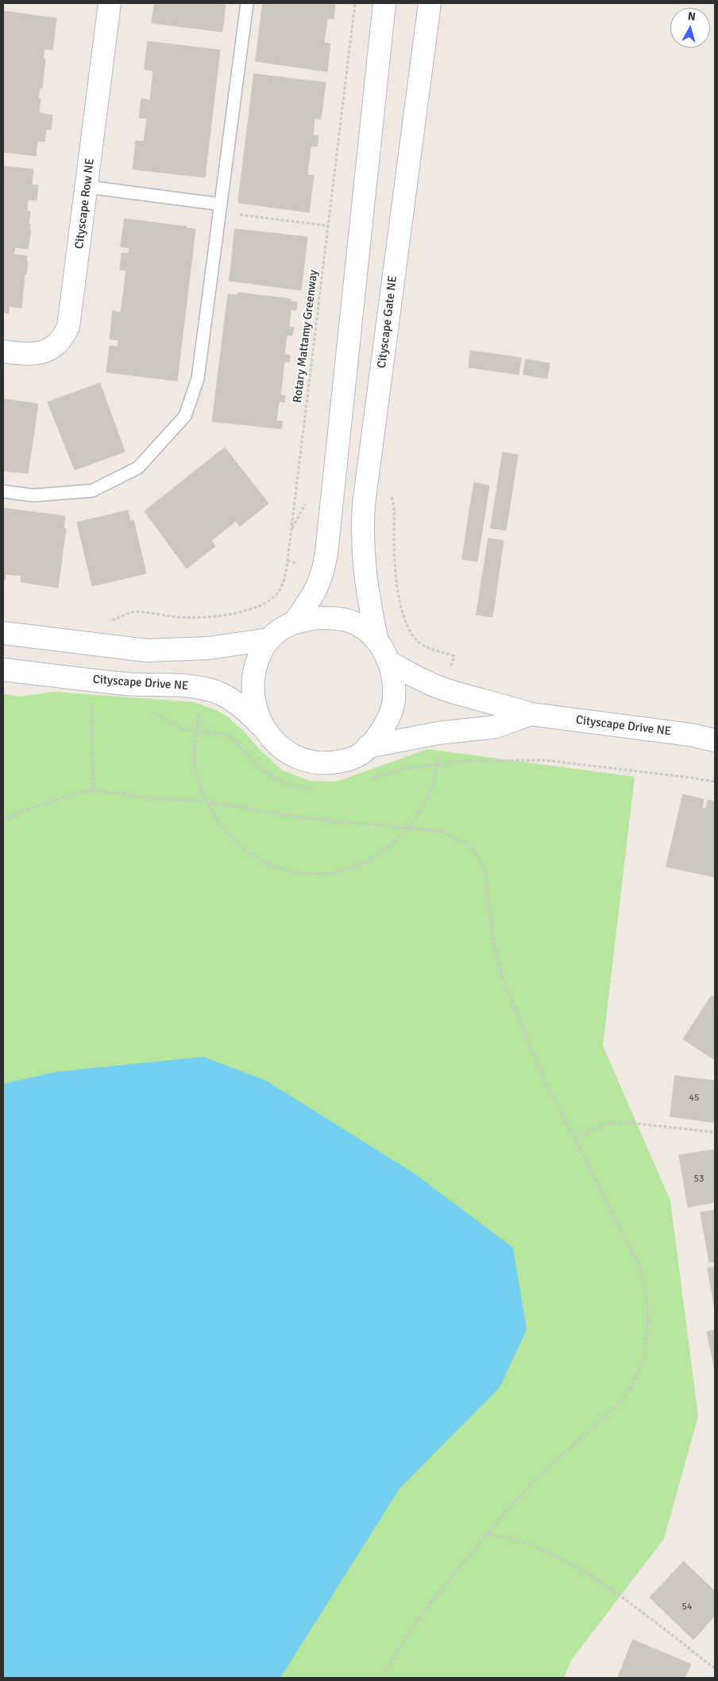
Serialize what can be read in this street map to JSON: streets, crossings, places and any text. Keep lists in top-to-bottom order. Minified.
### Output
{"streets":{"street":["Cityscape Row NE","Cityscape Gate NE","Cityscape Drive NE"],"path":["Rotary Mattamy Greenway"]},"house_numbers":["45","53","54"],"north":"top"}
